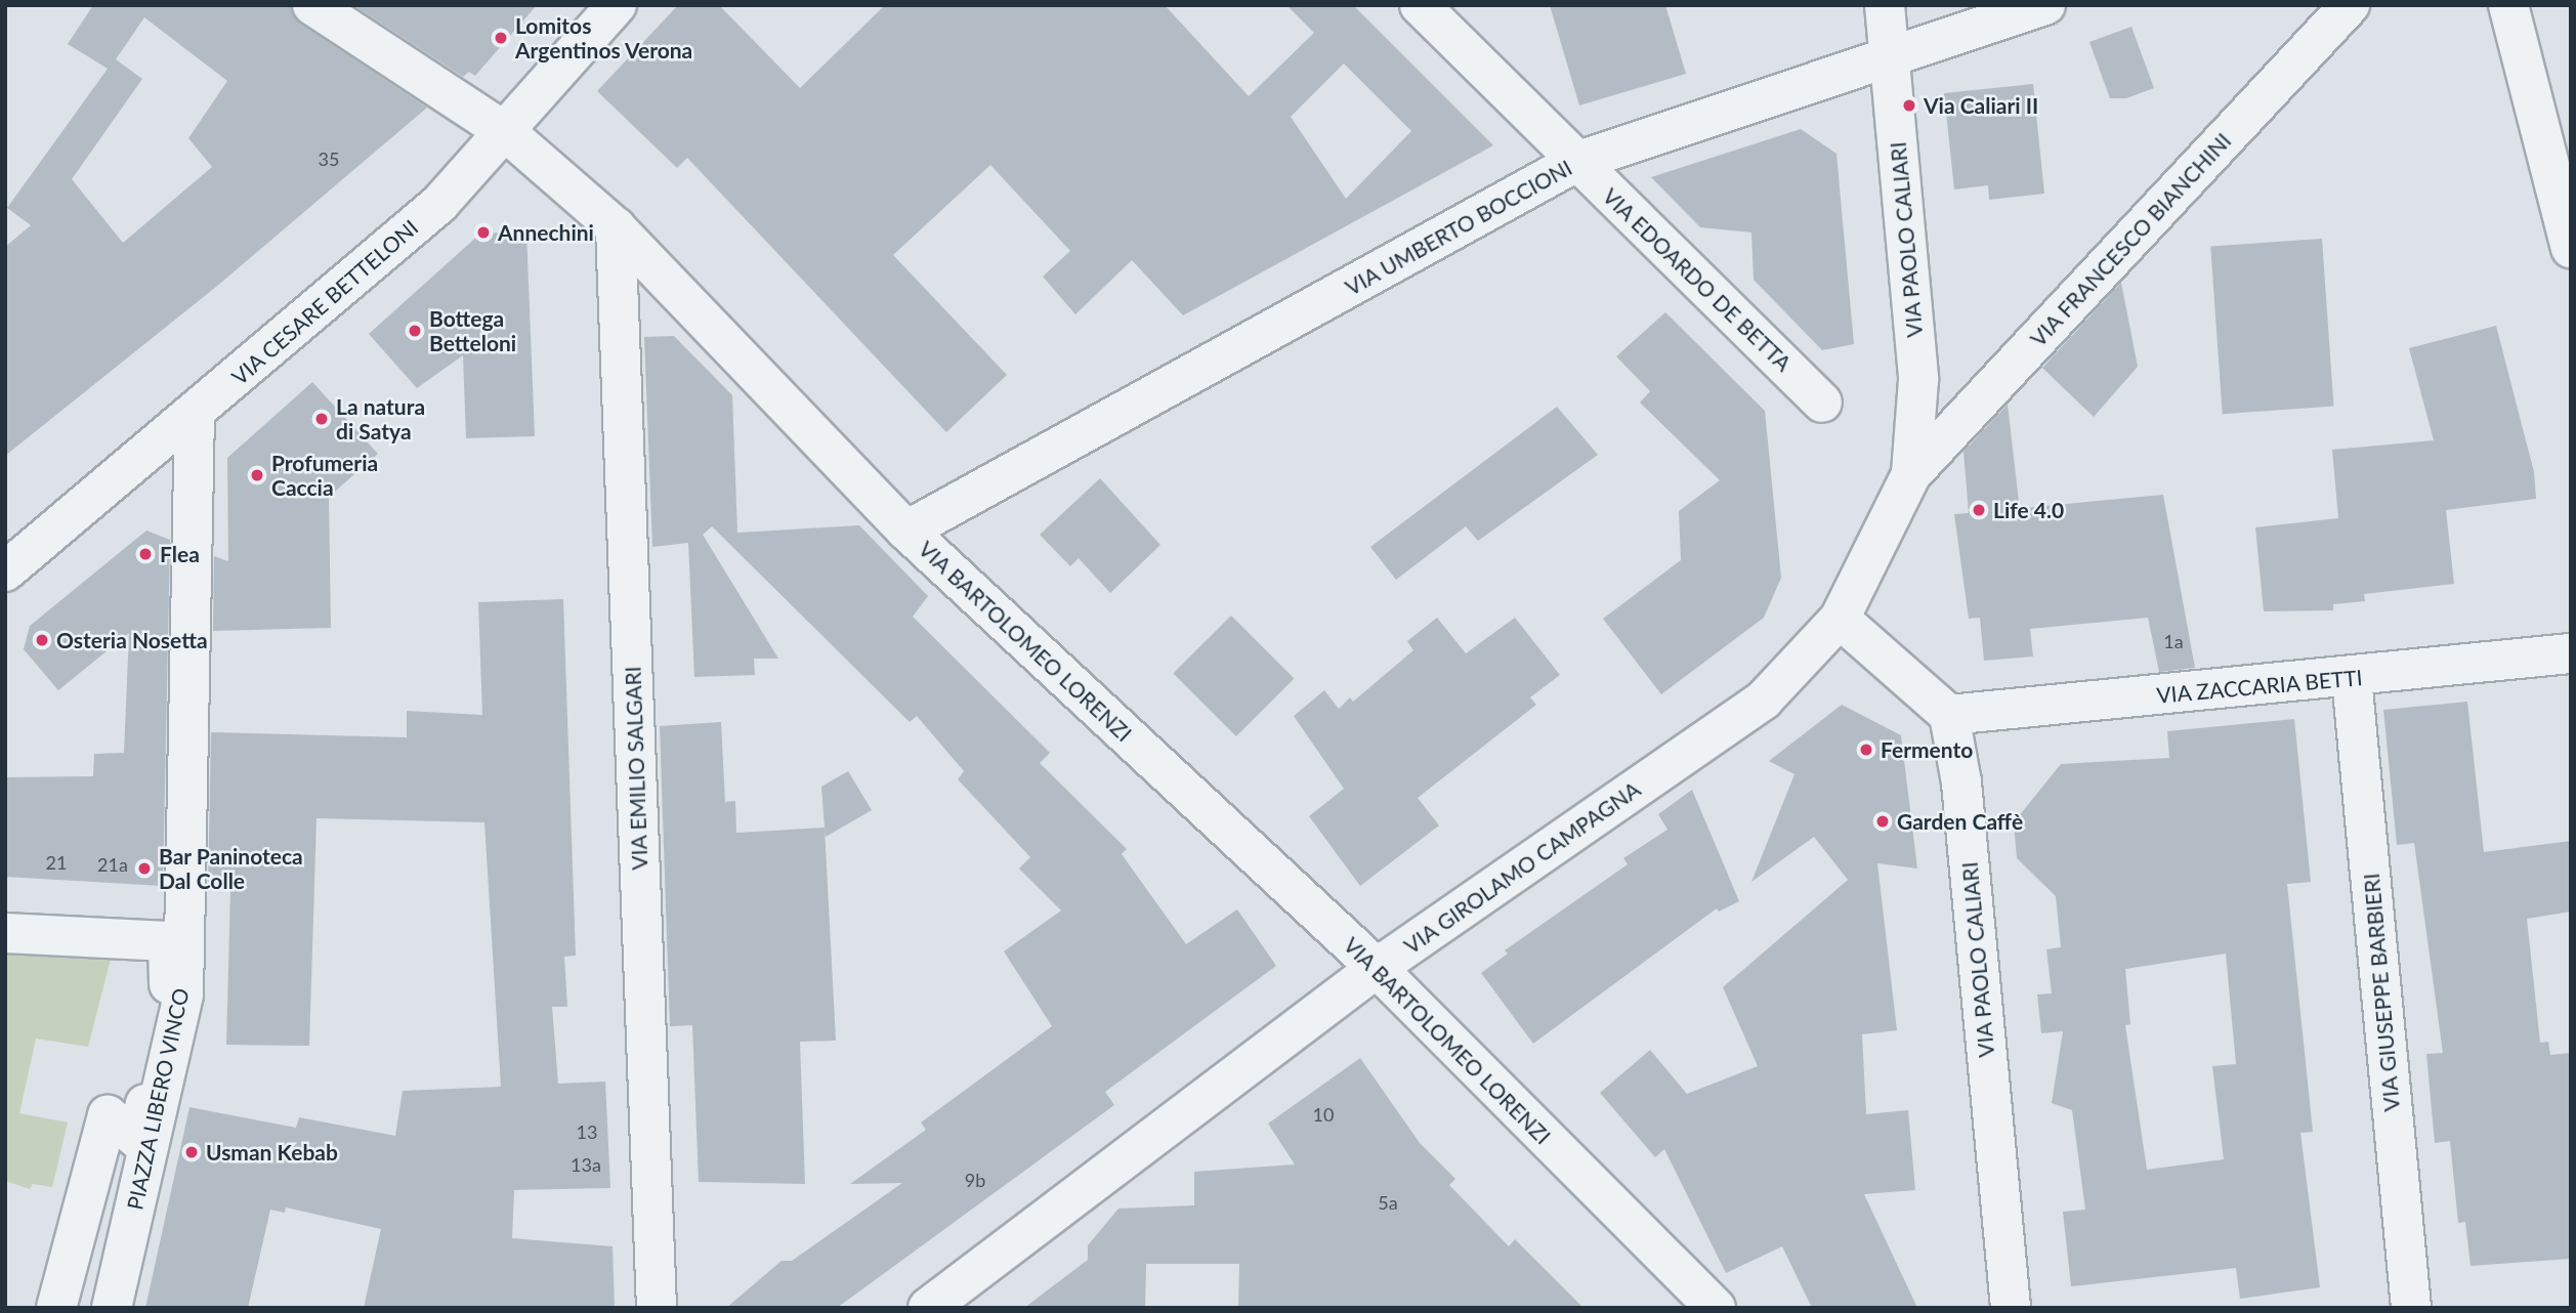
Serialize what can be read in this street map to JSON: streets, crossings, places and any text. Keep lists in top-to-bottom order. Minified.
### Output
{"streets":{"street":["VIA UMBERTO BOCCIONI","VIA PAOLO CALIARI","VIA FRANCESCO BIANCHINI","VIA EDOARDO DE BETTA","VIA CESARE BETTELONI","VIA BARTOLOMEO LORENZI","VIA ZACCARIA BETTI","VIA EMILIO SALGARI","VIA GIROLAMO CAMPAGNA","VIA GIUSEPPE BARBIERI","PIAZZA LIBERO VINCO"]},"crossings":[["VIA UMBERTO BOCCIONI","VIA PAOLO CALIARI"],["VIA UMBERTO BOCCIONI","VIA EDOARDO DE BETTA"],["VIA UMBERTO BOCCIONI","VIA BARTOLOMEO LORENZI"],["VIA PAOLO CALIARI","VIA FRANCESCO BIANCHINI"],["VIA PAOLO CALIARI","VIA ZACCARIA BETTI"],["VIA PAOLO CALIARI","VIA GIROLAMO CAMPAGNA"],["VIA FRANCESCO BIANCHINI","VIA GIROLAMO CAMPAGNA"],["VIA CESARE BETTELONI","VIA BARTOLOMEO LORENZI"],["VIA CESARE BETTELONI","PIAZZA LIBERO VINCO"],["VIA BARTOLOMEO LORENZI","VIA EMILIO SALGARI"],["VIA BARTOLOMEO LORENZI","VIA GIROLAMO CAMPAGNA"],["VIA ZACCARIA BETTI","VIA GIUSEPPE BARBIERI"]],"places":["Lomitos Argentinos Verona","Via Caliari II","Annechini","Bottega Betteloni","La natura di Satya","Profumeria Caccia","Life 4.0","Flea","Osteria Nosetta","Fermento","Garden Caffè","Bar Paninoteca Dal Colle","Usman Kebab"],"house_numbers":["35","1a","21","21a","10","13","13a","9b","5a"]}
